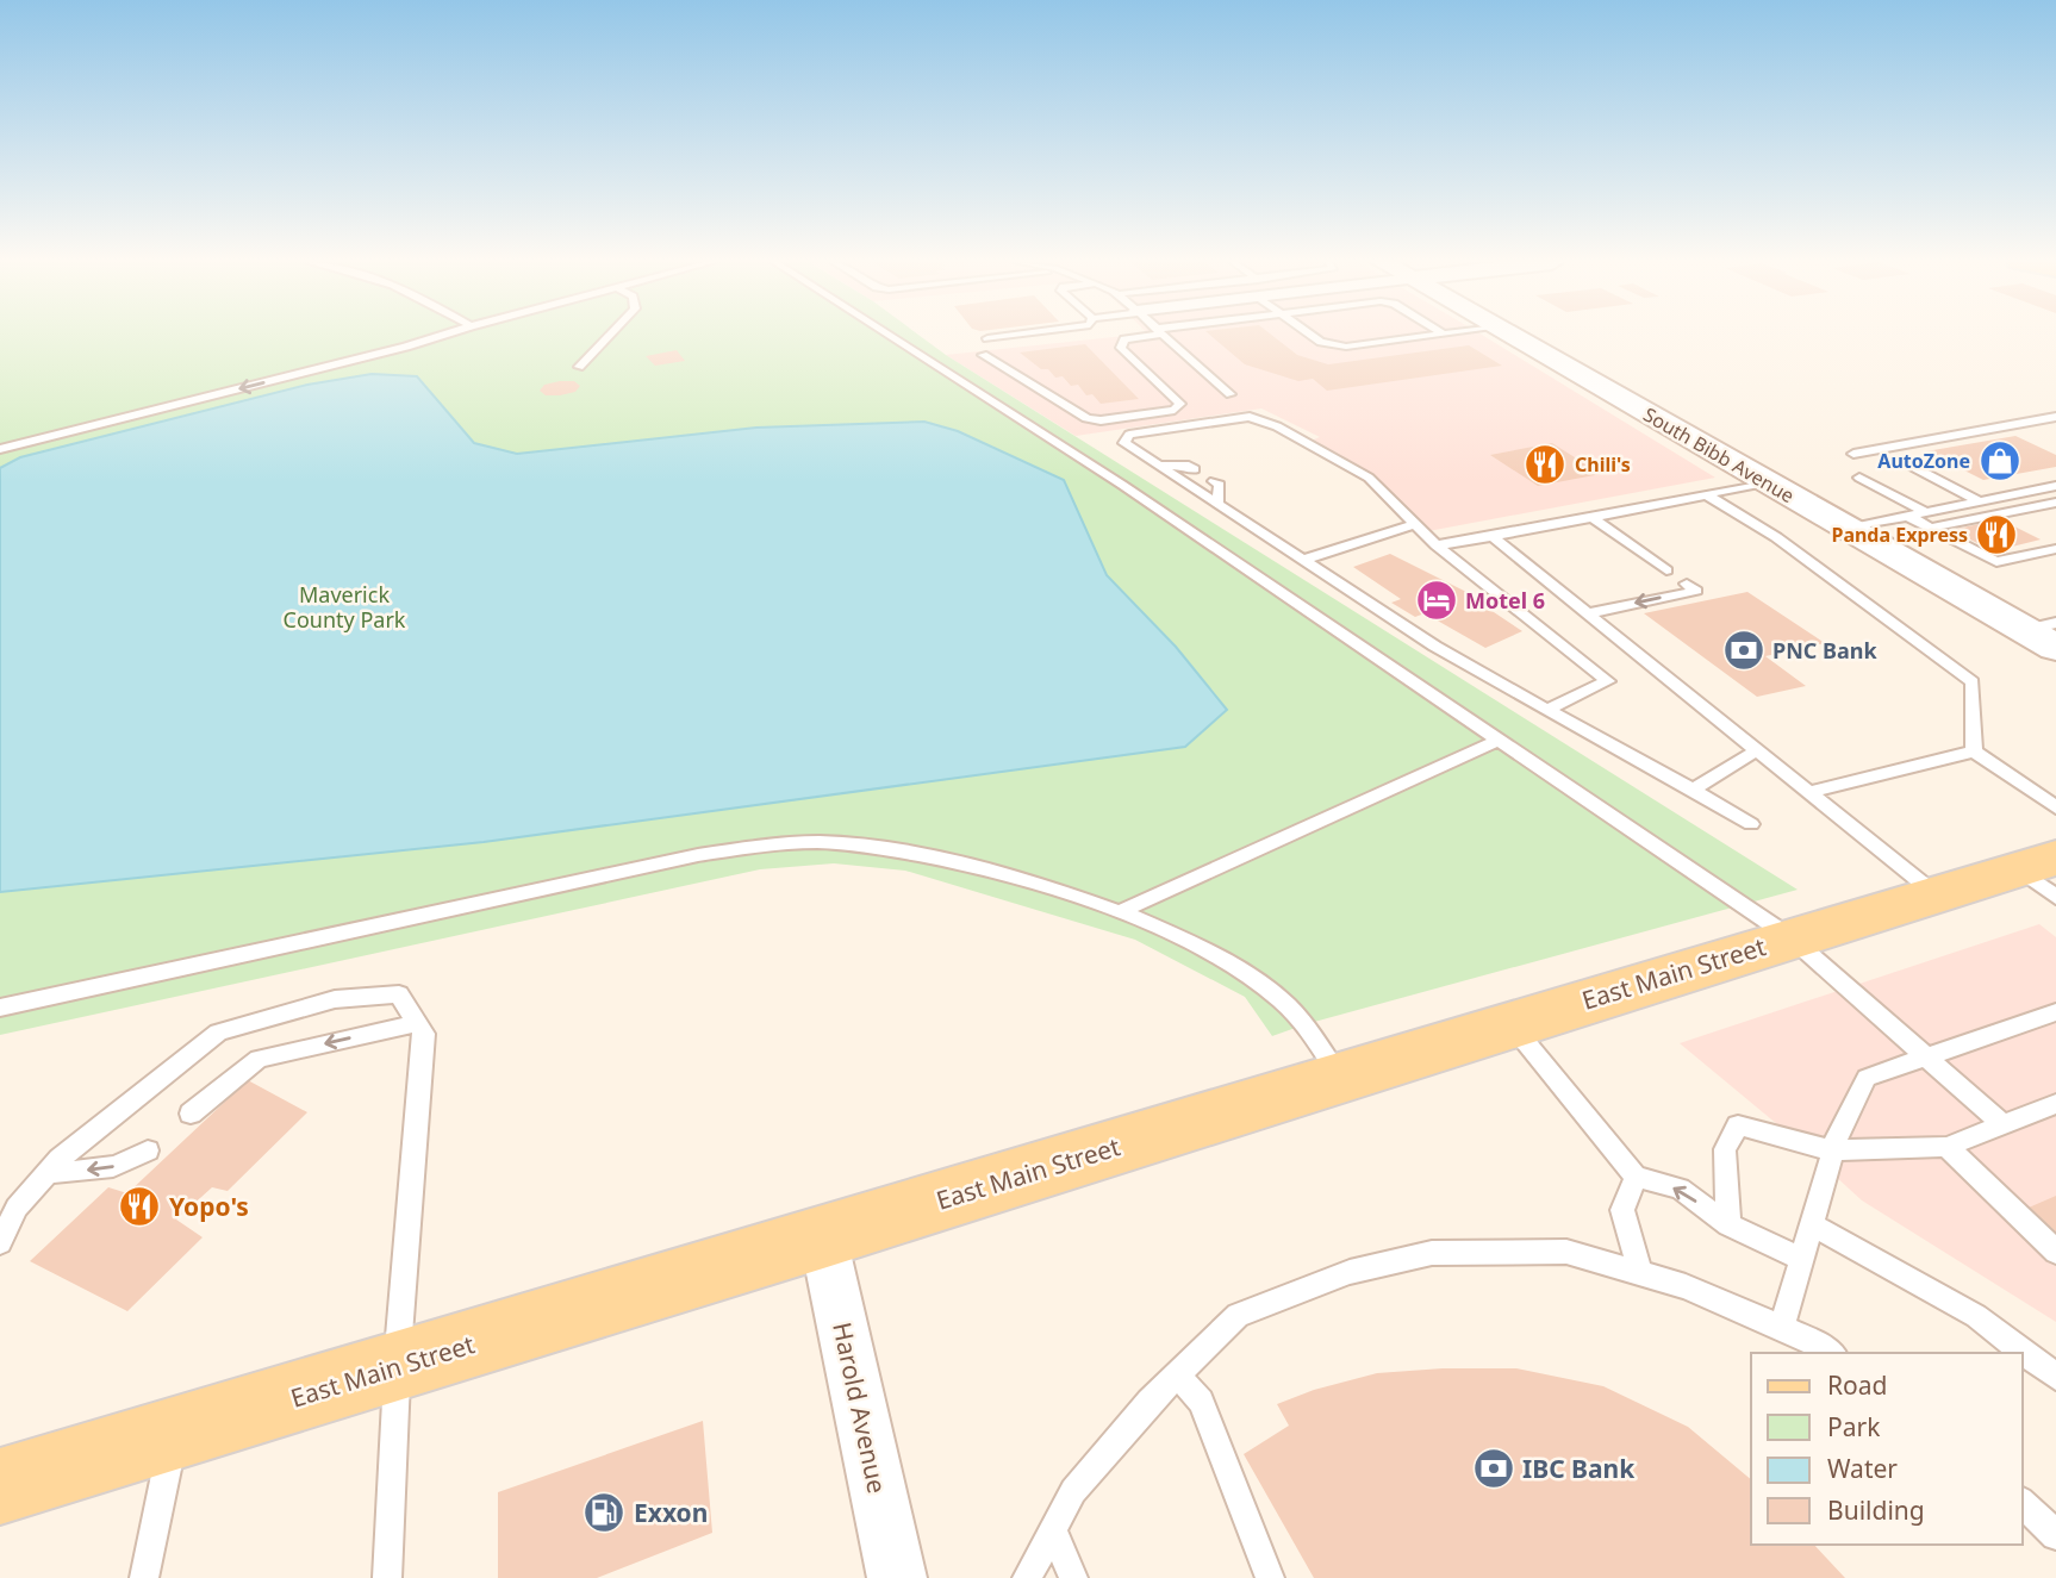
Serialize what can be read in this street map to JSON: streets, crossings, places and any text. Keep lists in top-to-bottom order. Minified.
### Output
{"streets":{"main road":["South Bibb Avenue","East Main Street"],"street":["Harold Avenue"]},"crossings":[["East Main Street","Harold Avenue"]],"parks":["Maverick County Park"],"places":{"shop":["AutoZone"],"restaurant":["Chili's","Panda Express","Yopo's"],"hotel":["Motel 6"],"bank":["PNC Bank","IBC Bank"],"fuel station":["Exxon"]},"legend":["Road","Park","Water","Building"]}
